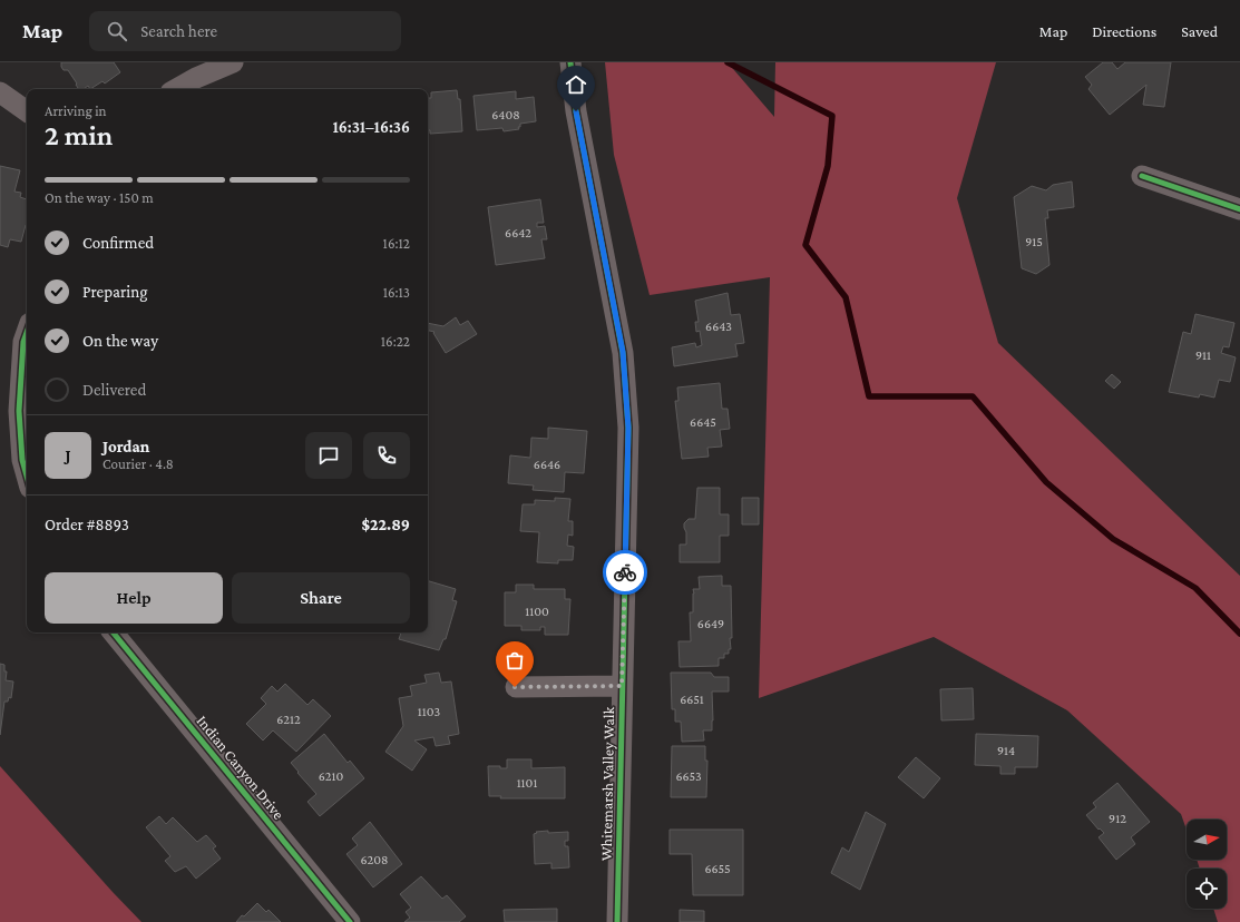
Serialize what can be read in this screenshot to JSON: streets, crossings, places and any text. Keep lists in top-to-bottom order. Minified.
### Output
{"streets":{"street":["Indian Canyon Drive","Whitemarsh Valley Walk"]},"house_numbers":["6408","6642","915","6643","911","6645","6646","1100","6649","6651","1103","6212","914","6210","6653","1101","912","6208","6655"],"north":"right","page":{"header":"Map","search":"Search here","nav":["Map","Directions","Saved"],"heading":["2 min","Arriving in","16:31–16:36"],"panel":["Jordan","Courier · 4.8","Order #8893","$22.89"],"bar":"On the way · 150 m","list":[["Confirmed","16:12"],["Preparing","16:13"],["On the way","16:22"],"Delivered"],"round":"J","buttons":["Help","Share"]}}
